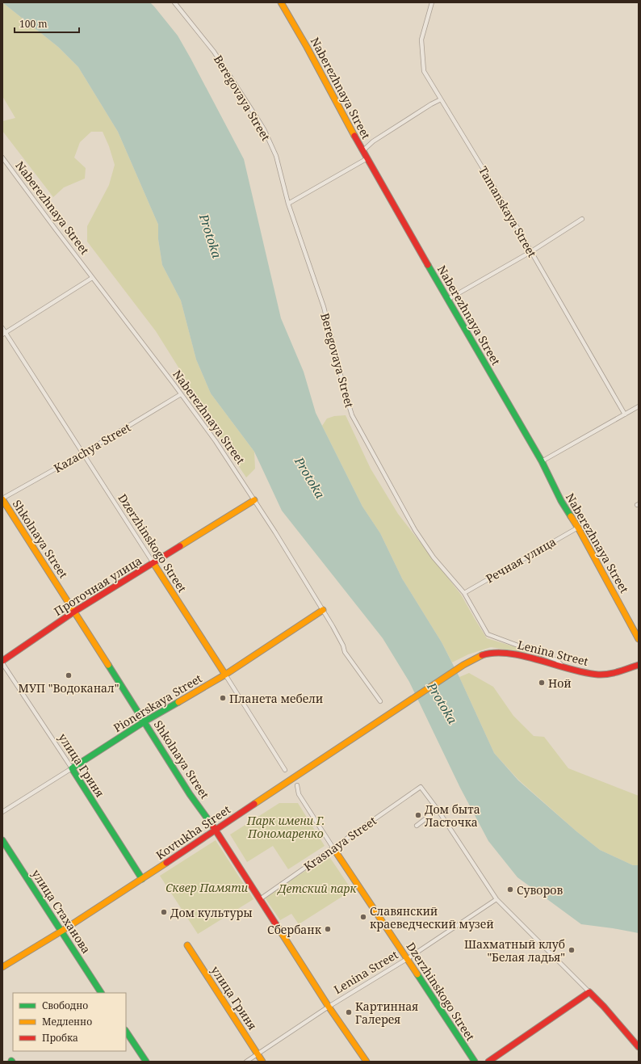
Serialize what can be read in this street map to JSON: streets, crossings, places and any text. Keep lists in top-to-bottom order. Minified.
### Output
{"streets":{"street":["Naberezhnaya Street","Beregovaya Street","Tamanskaya Street","Kazachya Street","Shkolnaya Street","Dzerzhinskogo Street","Речная улица","Проточная улица","Lenina Street","Pionerskaya Street","улица Гриня","Kovtukha Street","Krasnaya Street","улица Стаханова"]},"crossings":[["Naberezhnaya Street","Kazachya Street"],["Naberezhnaya Street","Речная улица"],["Naberezhnaya Street","Проточная улица"],["Naberezhnaya Street","Pionerskaya Street"],["Beregovaya Street","Речная улица"],["Beregovaya Street","Lenina Street"],["Kazachya Street","Shkolnaya Street"],["Kazachya Street","Dzerzhinskogo Street"],["Shkolnaya Street","Проточная улица"],["Shkolnaya Street","Lenina Street"],["Shkolnaya Street","Pionerskaya Street"],["Shkolnaya Street","Kovtukha Street"],["Shkolnaya Street","Krasnaya Street"],["Dzerzhinskogo Street","Проточная улица"],["Dzerzhinskogo Street","Lenina Street"],["Dzerzhinskogo Street","Pionerskaya Street"],["Dzerzhinskogo Street","Krasnaya Street"],["Проточная улица","улица Гриня"],["Lenina Street","улица Гриня"],["Lenina Street","Kovtukha Street"],["Pionerskaya Street","улица Гриня"],["улица Гриня","Kovtukha Street"],["Kovtukha Street","улица Стаханова"]],"water":["Protoka"],"parks":["Парк имени Г. Пономаренко","Сквер Памяти","Детский парк"],"places":["МУП \"Водоканал\"","Ной","Планета мебели","Дом быта Ласточка","Суворов","Дом культуры","Славянский краеведческий музей","Сбербанк","Шахматный клуб \"Белая ладья\"","Картинная Галерея"],"legend":["Свободно","Медленно","Пробка"],"scale_bar":"100 m"}
